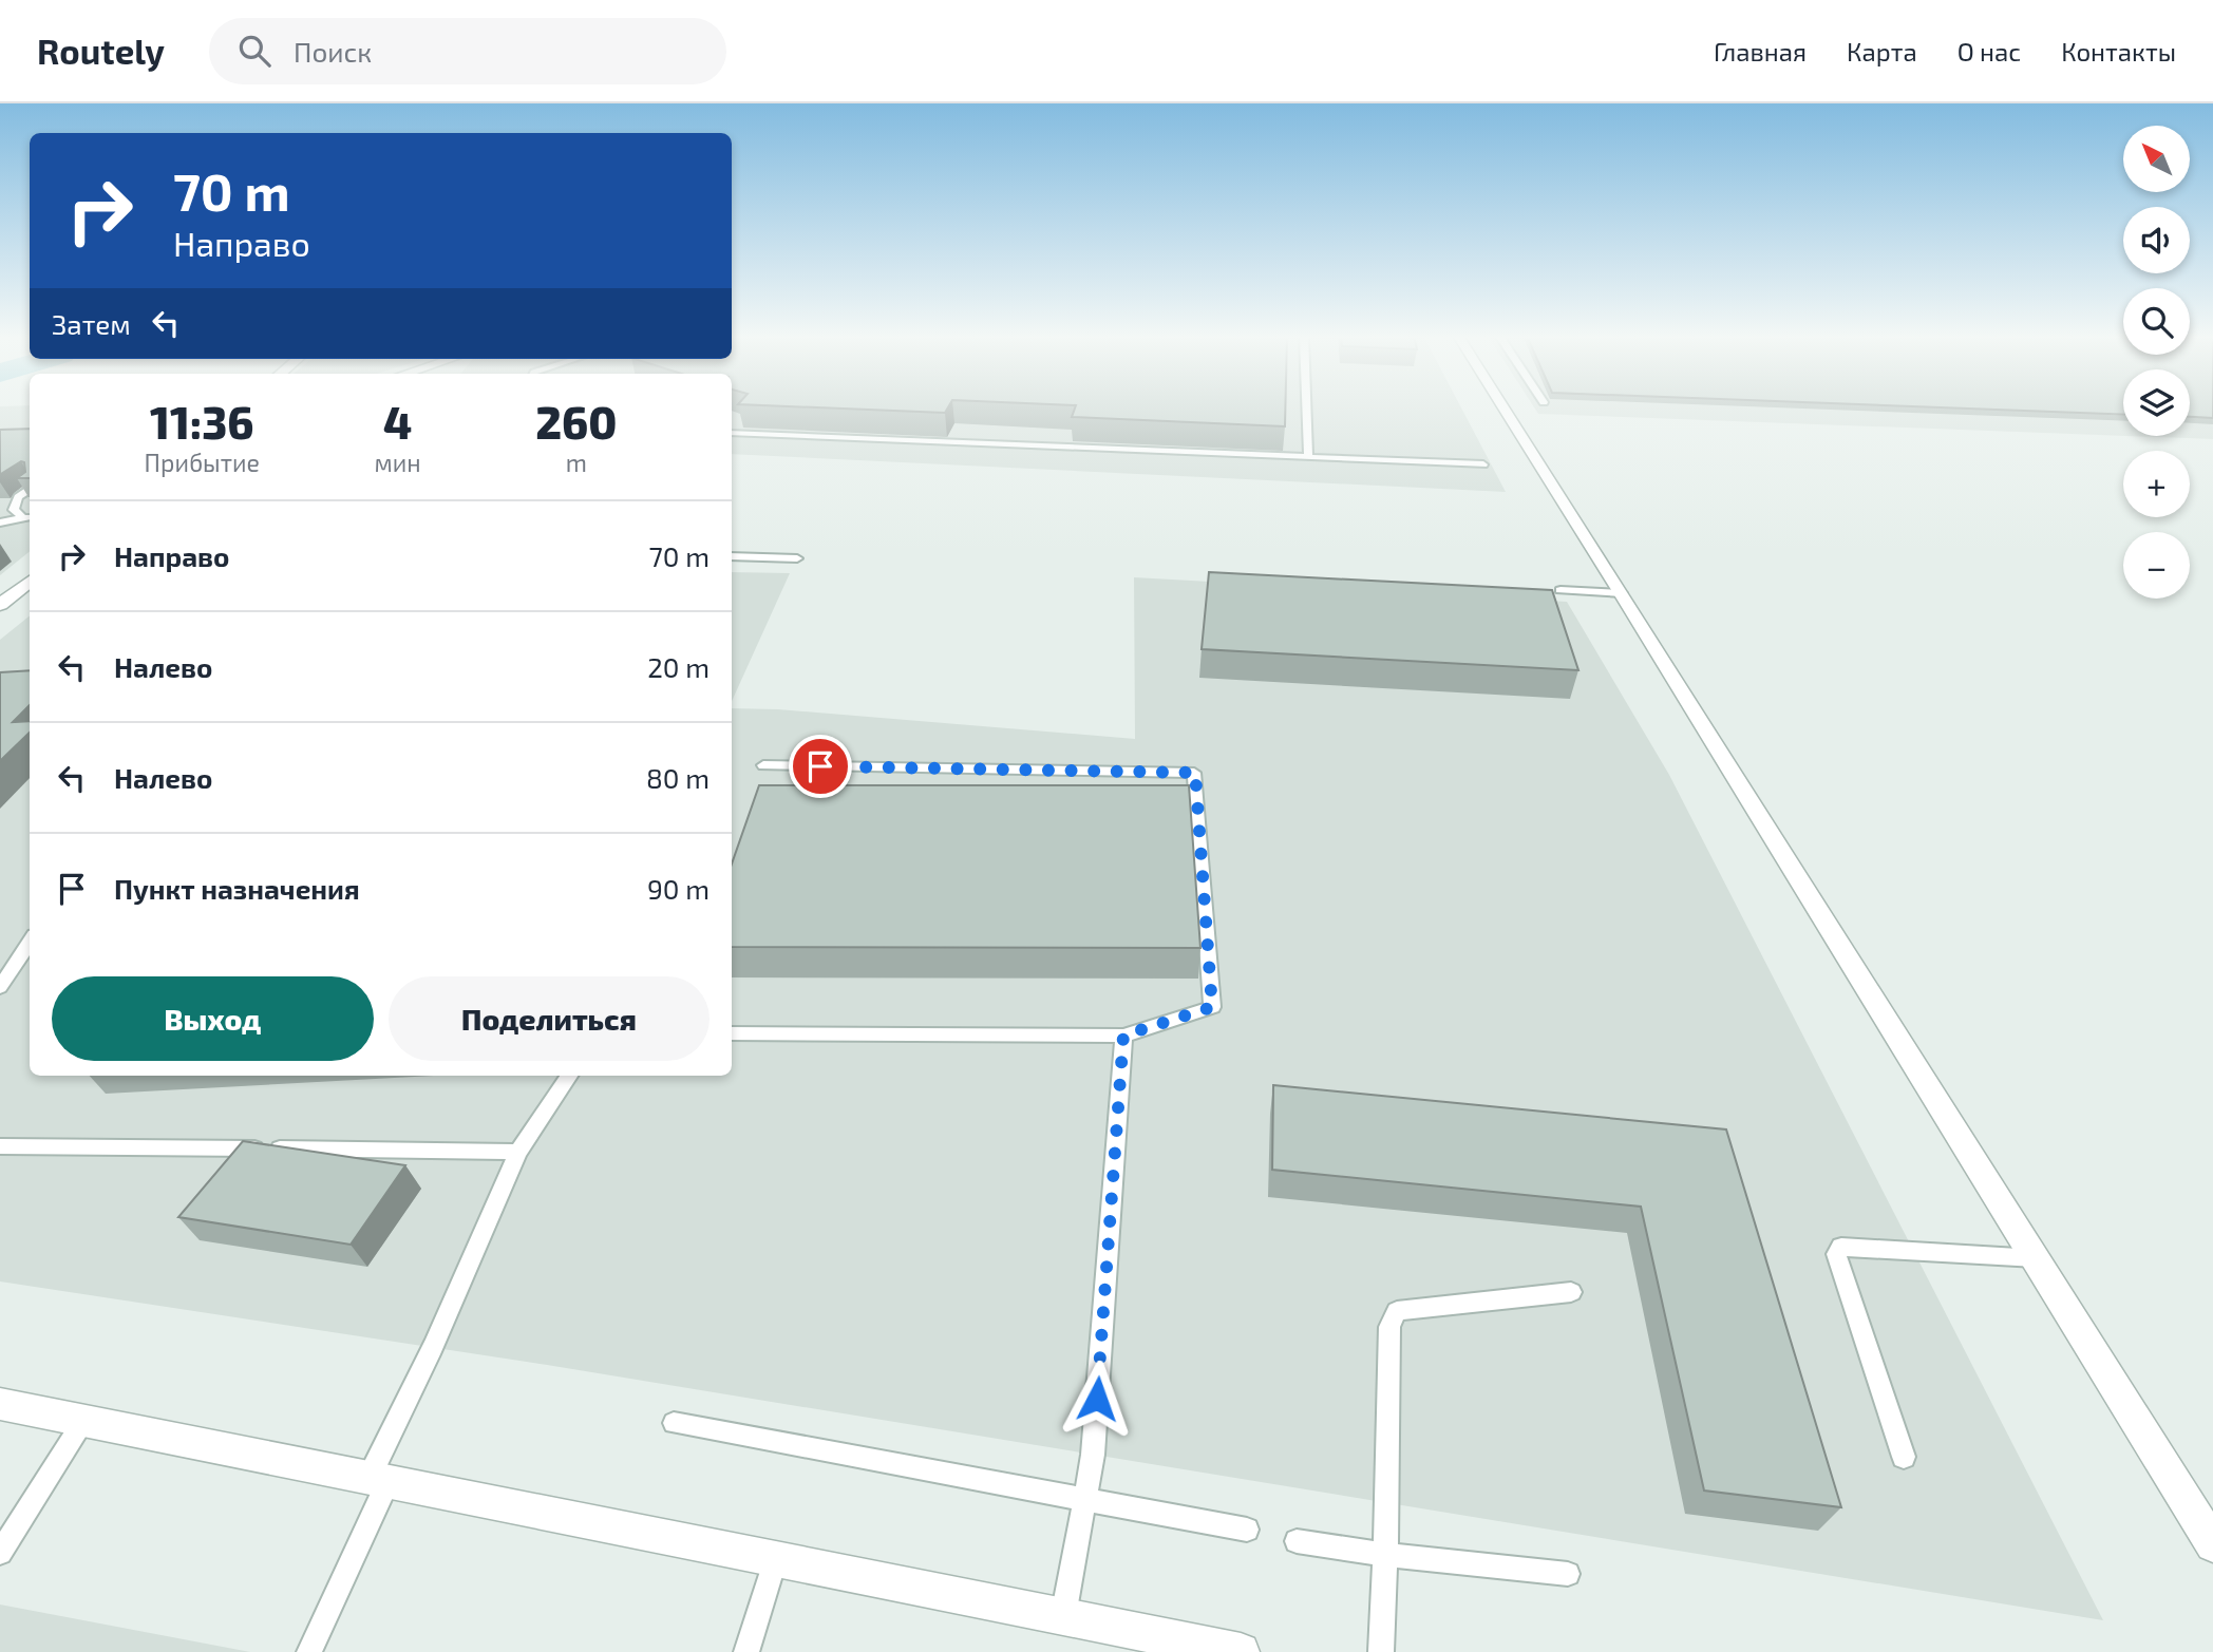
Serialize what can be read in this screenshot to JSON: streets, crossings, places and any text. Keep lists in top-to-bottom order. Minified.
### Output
{"north":"top left","page":{"header":"Routely","search":"Поиск","nav":["Главная","Карта","О нас","Контакты"],"map_buttons":["+","−"],"turn":["70 m","Направо"],"then":"Затем","eta":["11:36","Прибытие","4","мин","260","m"],"list":[{"name":"Направо","value":"70 m"},{"name":"Налево","value":"20 m"},{"name":"Налево","value":"80 m"},{"name":"Пункт назначения","value":"90 m"}],"buttons":["Выход","Поделиться"]}}
